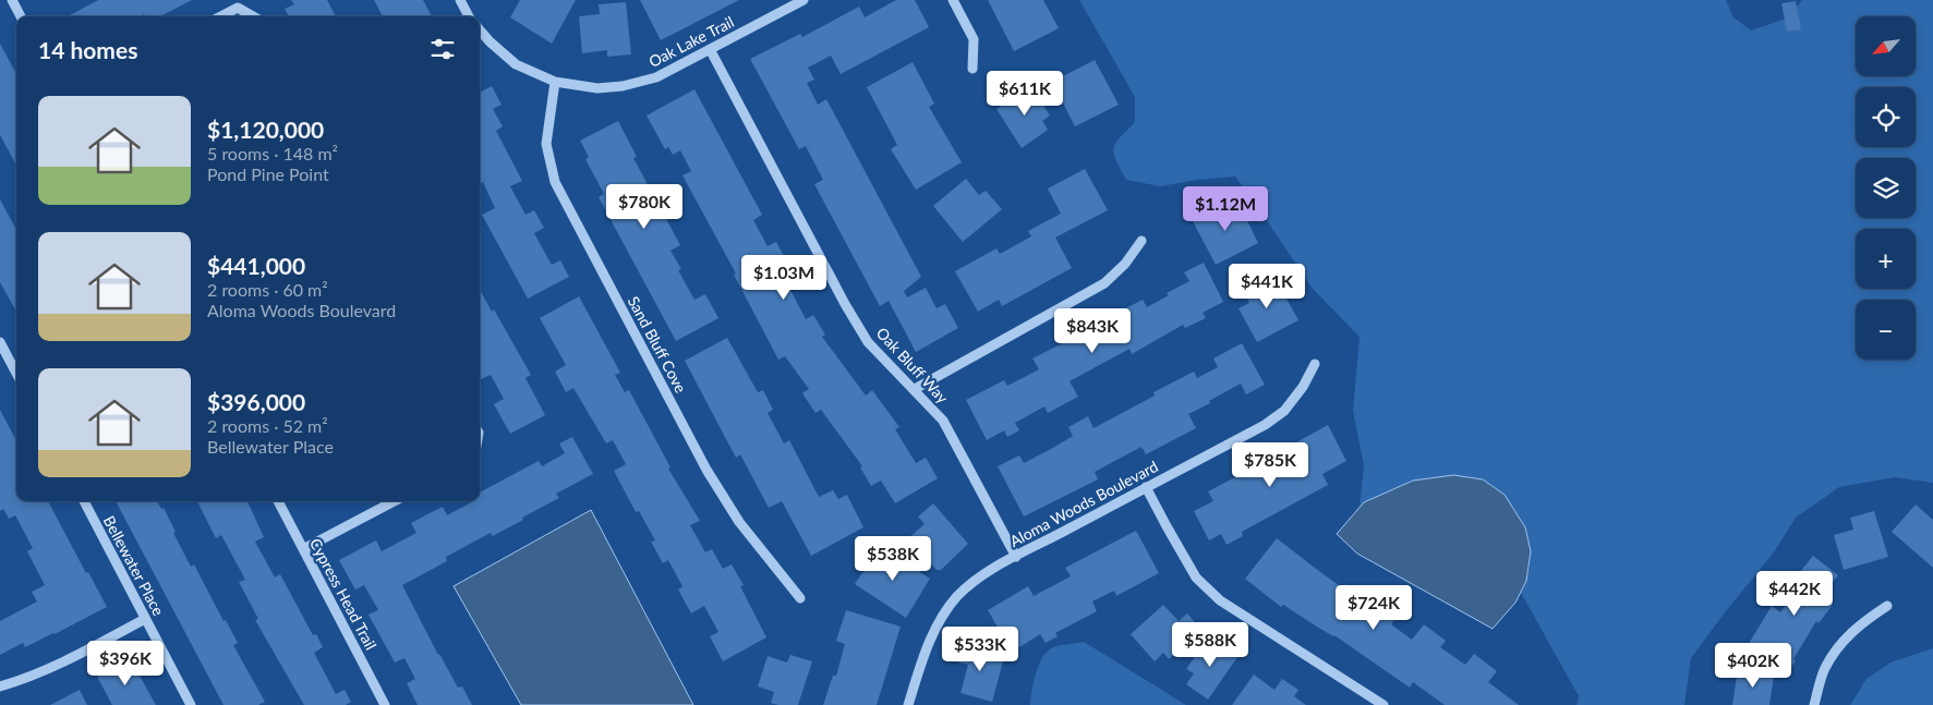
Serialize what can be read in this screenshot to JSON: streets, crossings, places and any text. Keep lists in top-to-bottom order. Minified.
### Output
{"streets":{"street":["Oak Lake Trail","Sand Bluff Cove","Oak Bluff Way","Aloma Woods Boulevard","Bellewater Place","Cypress Head Trail"]},"crossings":[["Oak Lake Trail","Sand Bluff Cove"],["Oak Lake Trail","Oak Bluff Way"],["Oak Bluff Way","Aloma Woods Boulevard"]],"north":"bottom left","page":{"map_buttons":["+","−"],"heading":"14 homes","price":["$611K","$780K","$1.12M","$1.03M","$441K","$843K","$785K","$538K","$442K","$724K","$588K","$533K","$396K","$402K"],"list":[{"name":"$1,120,000","note":"5 rooms · 148 m² · Pond Pine Point"},{"name":"$441,000","note":"2 rooms · 60 m² · Aloma Woods Boulevard"},{"name":"$396,000","note":"2 rooms · 52 m² · Bellewater Place"}]}}
